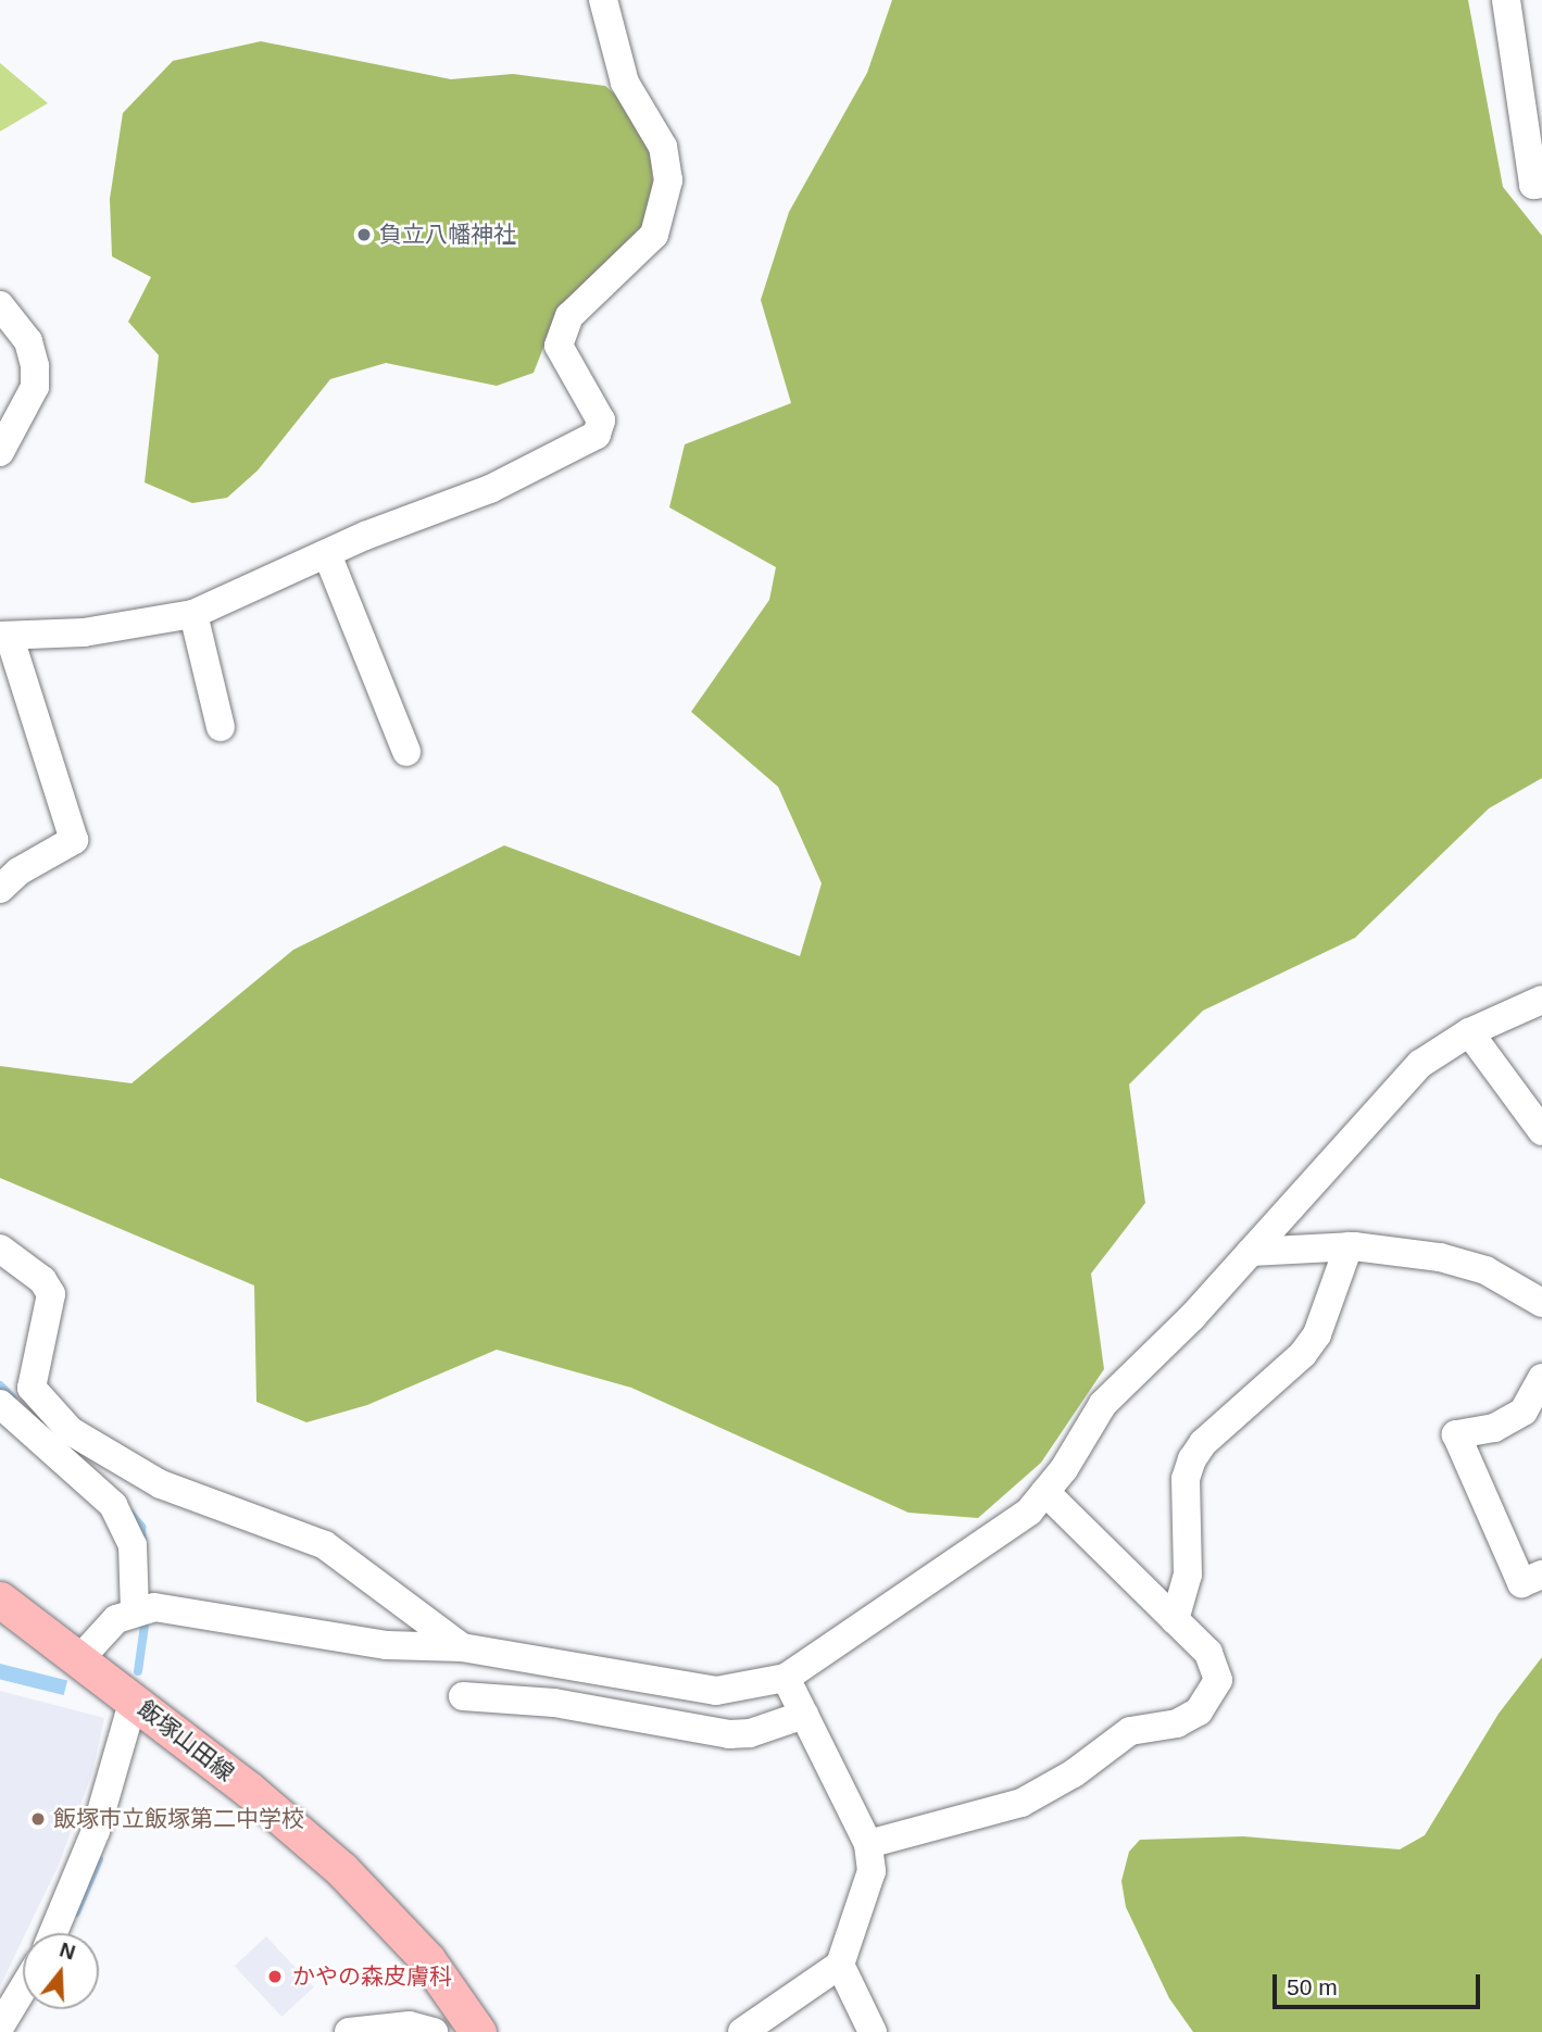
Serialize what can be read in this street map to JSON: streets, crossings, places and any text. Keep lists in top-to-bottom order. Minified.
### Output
{"streets":{"main road":["飯塚山田線"]},"places":["負立八幡神社","飯塚市立飯塚第二中学校","かやの森皮膚科"],"scale_bar":"50 m","north":"top"}
